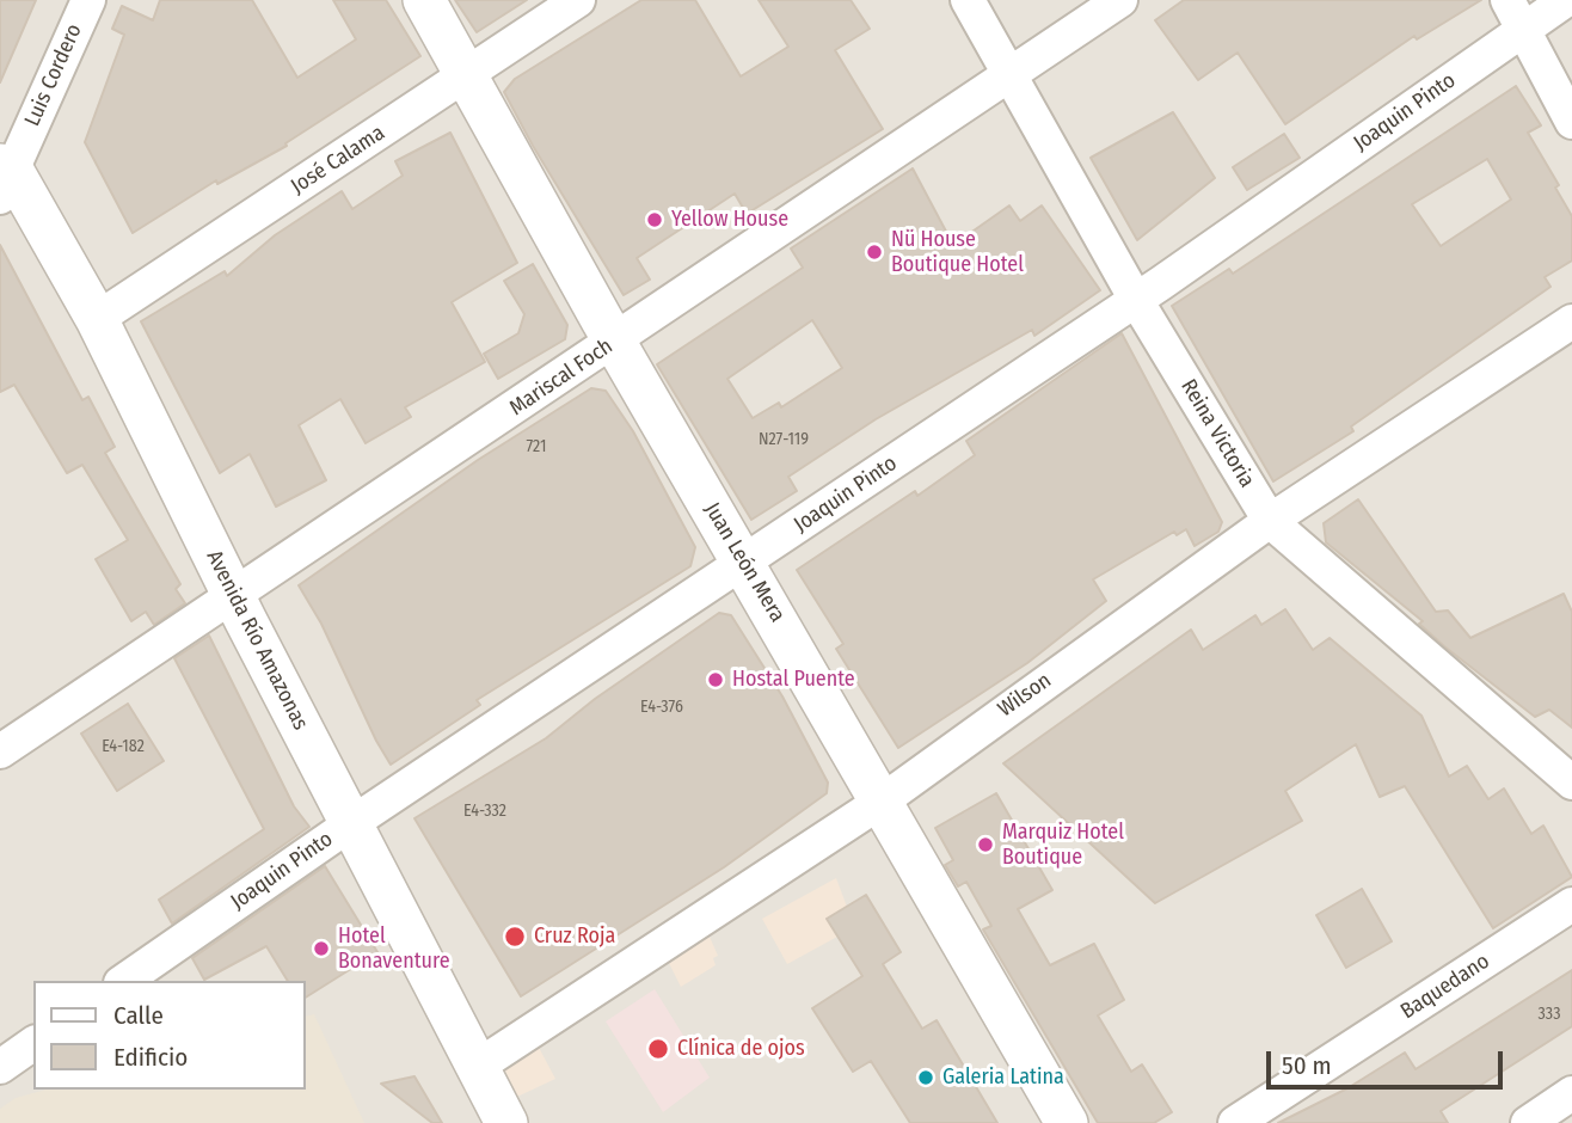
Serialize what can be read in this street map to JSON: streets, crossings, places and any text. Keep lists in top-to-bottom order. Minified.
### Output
{"streets":{"street":["Luis Cordero","Joaquin Pinto","José Calama","Mariscal Foch","Reina Victoria","Juan León Mera","Avenida Río Amazonas","Wilson","Baquedano"]},"crossings":[["Luis Cordero","Avenida Río Amazonas"],["Joaquin Pinto","Reina Victoria"],["Joaquin Pinto","Juan León Mera"],["Joaquin Pinto","Avenida Río Amazonas"],["José Calama","Juan León Mera"],["José Calama","Avenida Río Amazonas"],["Mariscal Foch","Reina Victoria"],["Mariscal Foch","Juan León Mera"],["Mariscal Foch","Avenida Río Amazonas"],["Reina Victoria","Wilson"],["Juan León Mera","Wilson"],["Avenida Río Amazonas","Wilson"]],"places":["Yellow House","Nü House Boutique Hotel","Hostal Puente","Marquiz Hotel Boutique","Cruz Roja","Hotel Bonaventure","Clínica de ojos","Galeria Latina"],"house_numbers":["N27-119","721","E4-376","E4-182","E4-332","333"],"legend":["Calle","Edificio"],"scale_bar":"50 m"}
